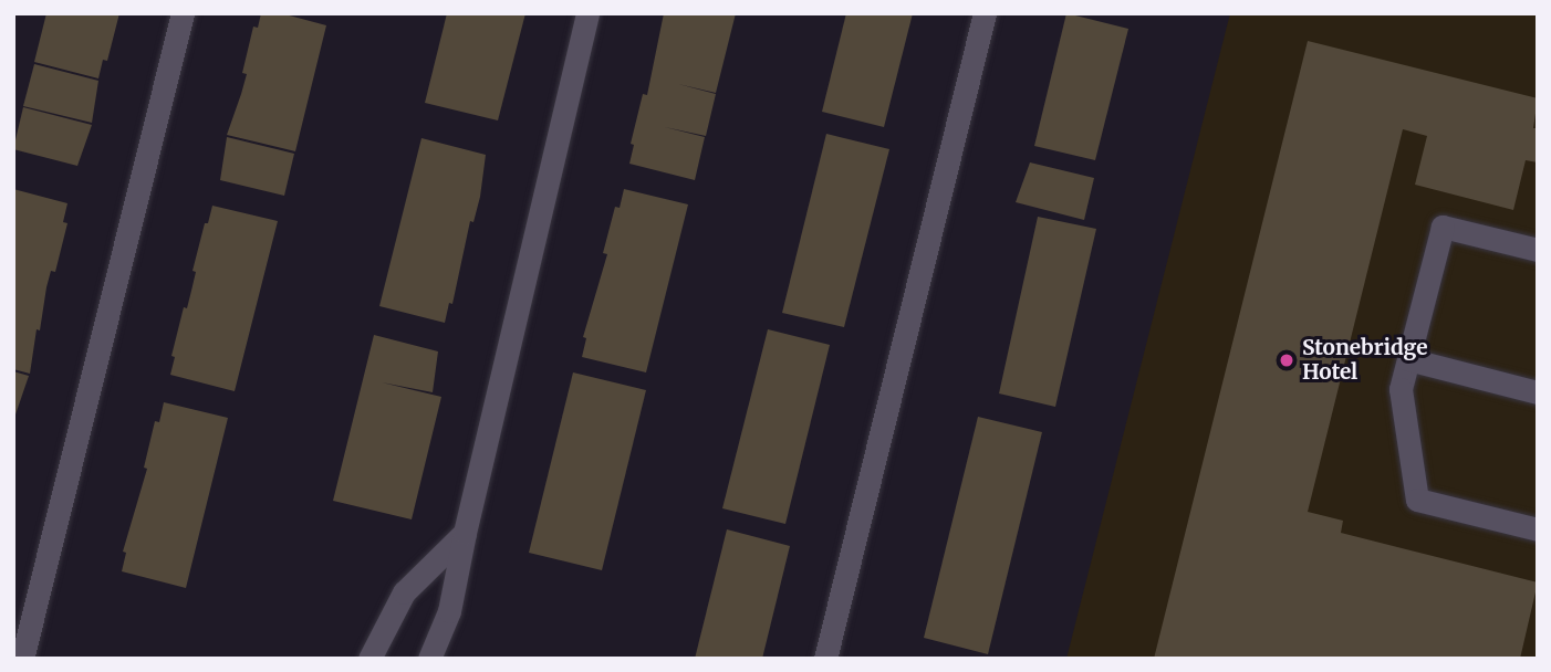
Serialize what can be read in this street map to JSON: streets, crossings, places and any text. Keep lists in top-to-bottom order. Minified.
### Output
{"places":["Stonebridge Hotel"]}
